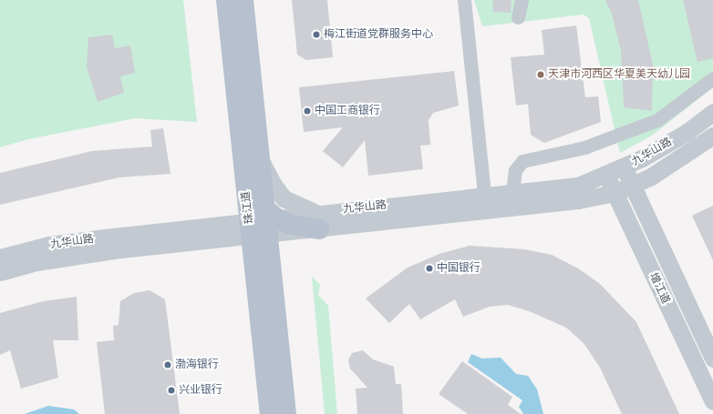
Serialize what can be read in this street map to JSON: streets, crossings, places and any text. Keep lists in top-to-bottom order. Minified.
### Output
{"streets":{"main road":["珠江道"],"street":["九华山路","增江道"]},"crossings":[["九华山路","珠江道"],["九华山路","增江道"]],"places":["梅江街道党群服务中心","天津市河西区华夏美天幼儿园","中国工商银行","中国银行","渤海银行","兴业银行"]}
